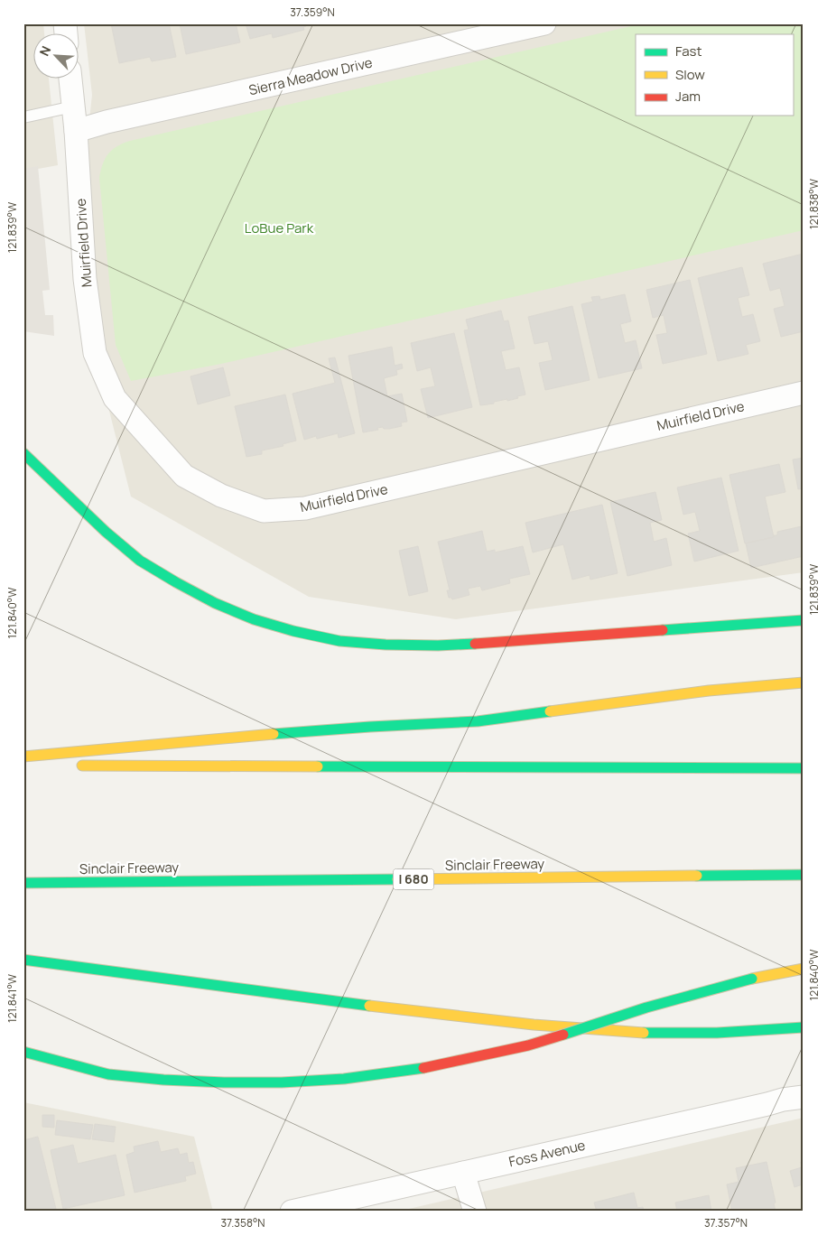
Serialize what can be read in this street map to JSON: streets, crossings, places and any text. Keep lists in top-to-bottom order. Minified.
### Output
{"streets":{"highway":["Sinclair Freeway","I 680"],"street":["Sierra Meadow Drive","Muirfield Drive","Foss Avenue"]},"crossings":[["Sierra Meadow Drive","Muirfield Drive"]],"parks":["LoBue Park"],"legend":["Fast","Slow","Jam"],"north":"top left","coordinates":["37.359°N","121.838°W","121.839°W","121.840°W","121.841°W","37.358°N","37.357°N"]}
